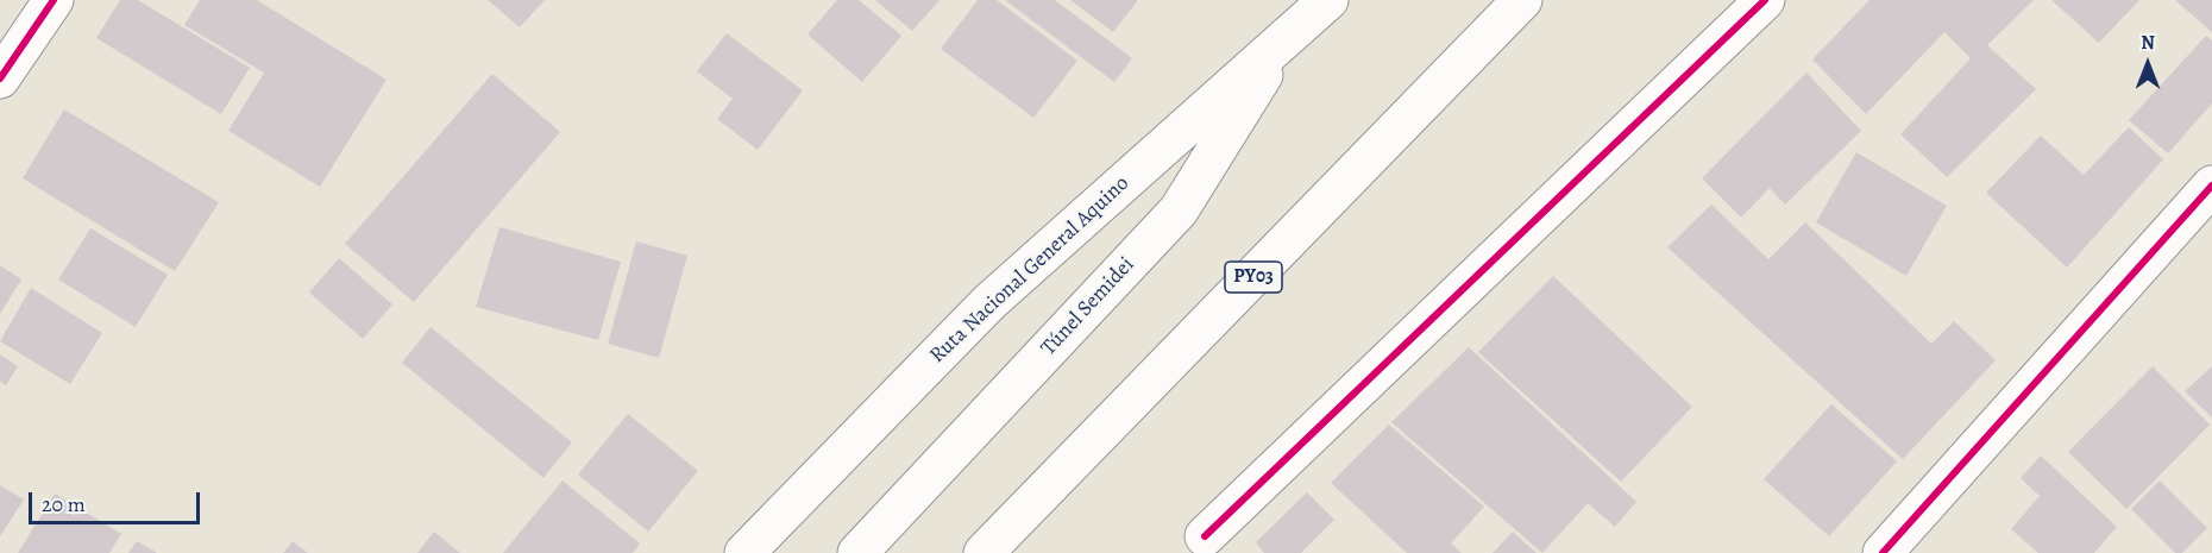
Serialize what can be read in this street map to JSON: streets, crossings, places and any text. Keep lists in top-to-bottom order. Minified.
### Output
{"streets":{"main road":["Ruta Nacional General Aquino","PY03","Túnel Semidei"]},"crossings":[["Ruta Nacional General Aquino","Túnel Semidei"]],"scale_bar":"20 m","north":"top"}
